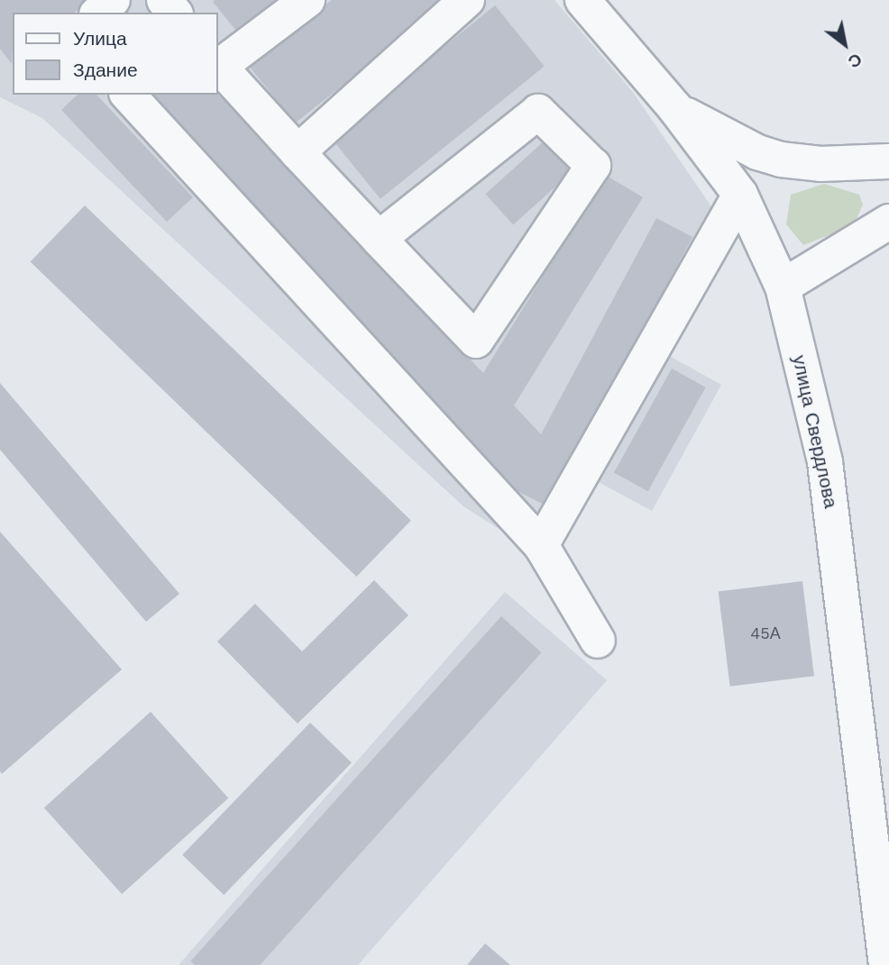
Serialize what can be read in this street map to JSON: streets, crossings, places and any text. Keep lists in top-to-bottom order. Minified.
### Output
{"streets":{"street":["улица Свердлова"]},"house_numbers":["45А"],"legend":["Улица","Здание"],"north":"bottom right"}
